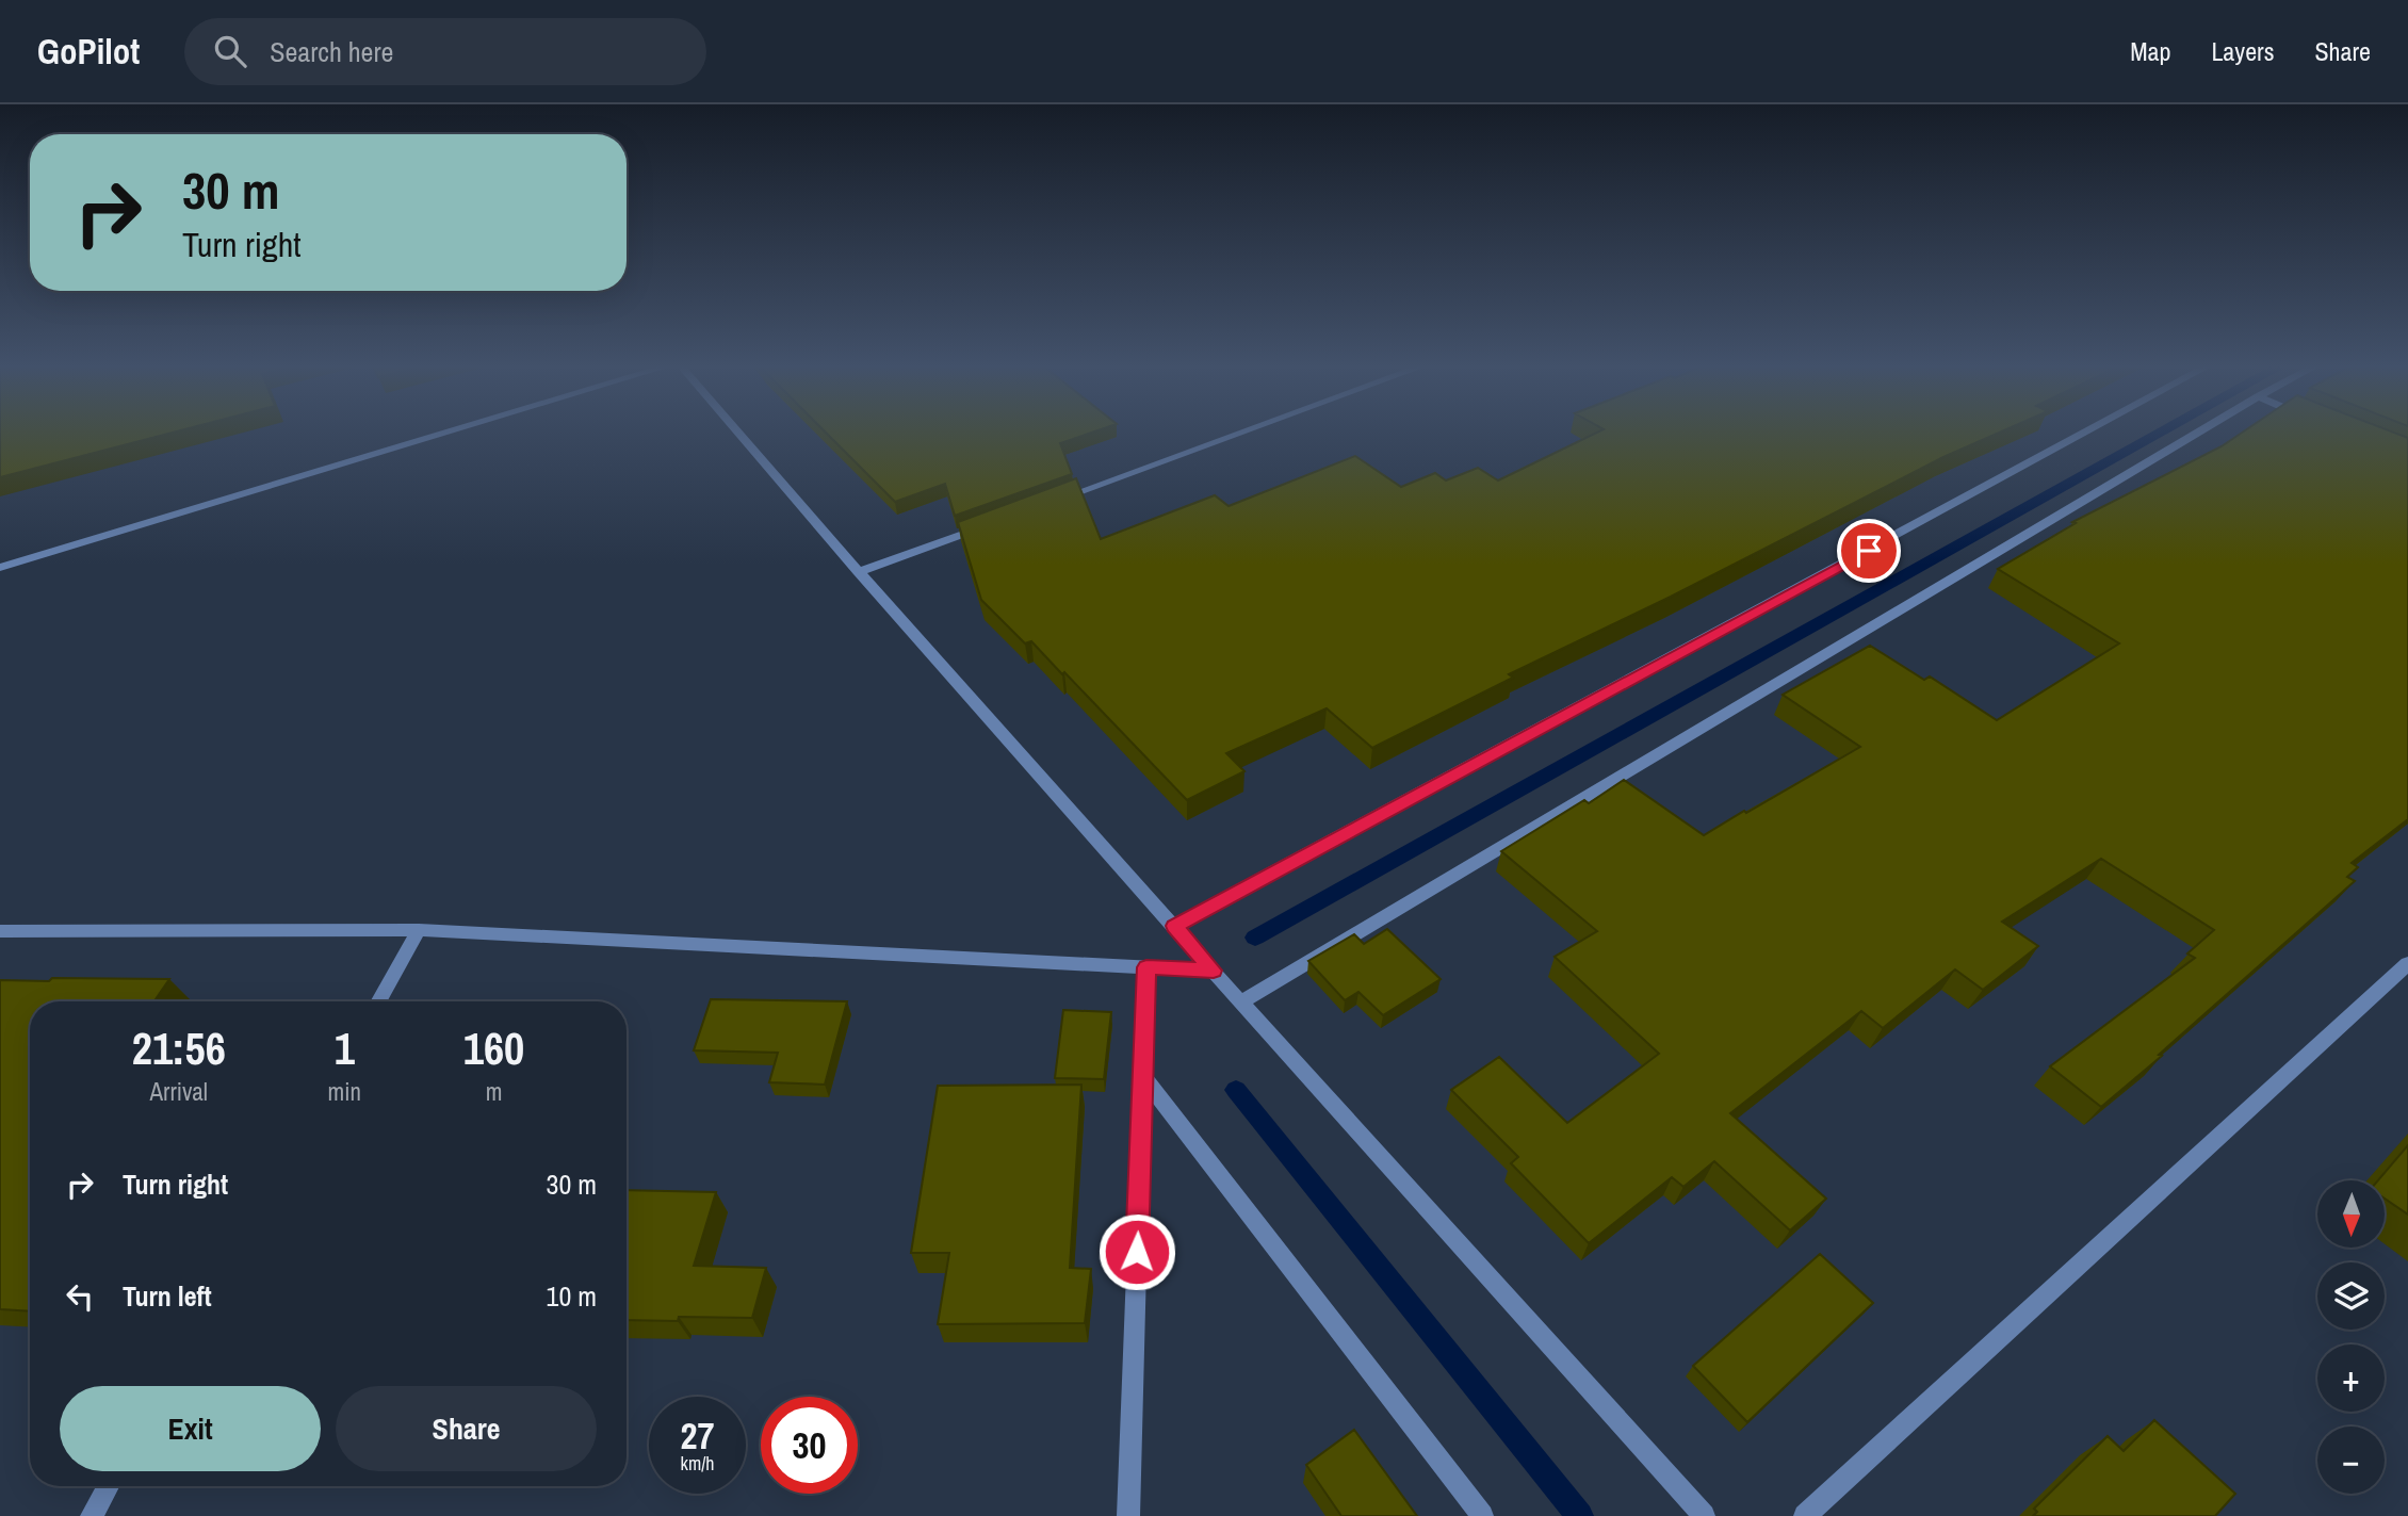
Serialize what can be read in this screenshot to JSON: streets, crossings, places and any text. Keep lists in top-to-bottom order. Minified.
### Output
{"north":"bottom","page":{"header":"GoPilot","search":"Search here","nav":["Map","Layers","Share"],"turn":["30 m","Turn right"],"eta":["21:56","Arrival","1","min","160","m"],"list":[{"name":"Turn right","value":"30 m"},{"name":"Turn left","value":"10 m"}],"map_buttons":["+","−"],"buttons":["Exit","Share"],"speed":"27 km/h","limit":"30"}}
